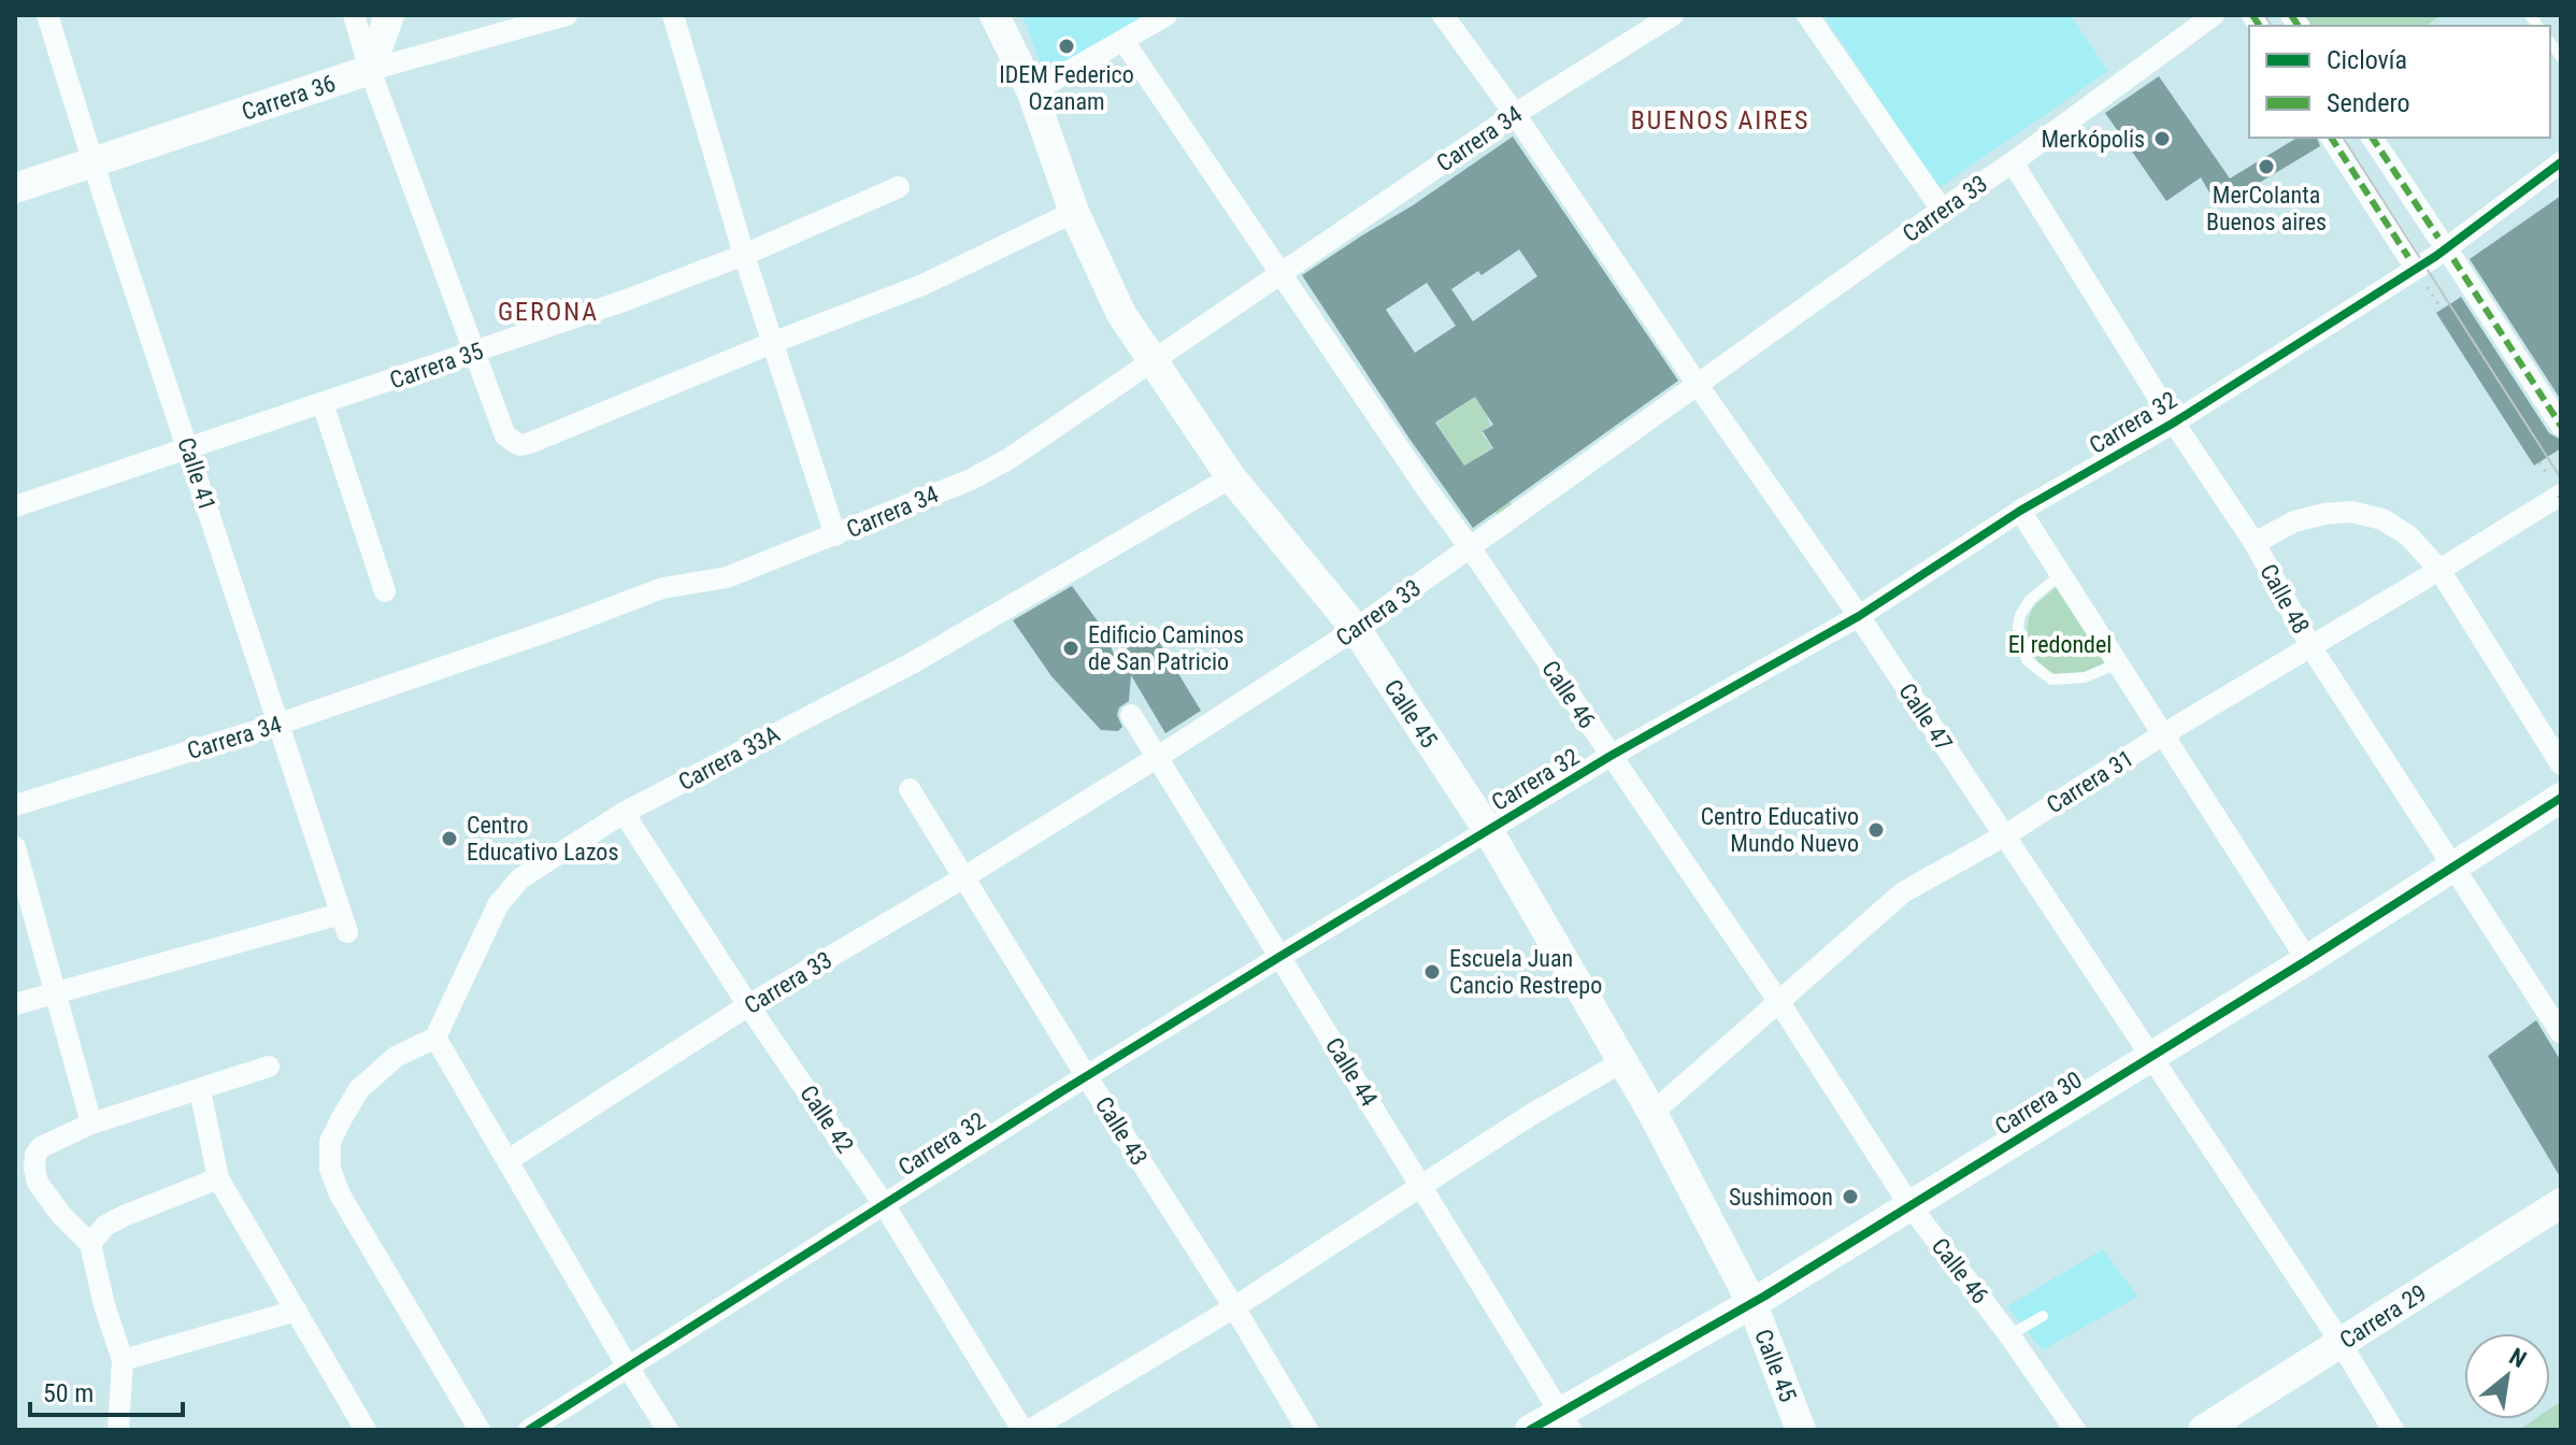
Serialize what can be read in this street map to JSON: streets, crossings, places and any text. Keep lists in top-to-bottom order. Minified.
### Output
{"streets":{"main road":["Carrera 36","Calle 45","Carrera 30","Carrera 29"],"street":["Carrera 34","Carrera 33","Carrera 35","Carrera 32","Calle 41","Calle 48","Calle 46","Calle 47","Carrera 33A","Carrera 31","Calle 44","Calle 42","Calle 43"]},"crossings":[["Carrera 36","Calle 41"],["Carrera 34","Calle 41"],["Carrera 34","Calle 46"],["Carrera 34","Calle 45"],["Carrera 34","Calle 47"],["Carrera 33","Calle 48"],["Carrera 33","Calle 46"],["Carrera 33","Calle 45"],["Carrera 33","Calle 47"],["Carrera 33","Calle 44"],["Carrera 33","Calle 42"],["Carrera 33","Calle 43"],["Carrera 35","Calle 41"],["Carrera 32","Calle 48"],["Carrera 32","Calle 46"],["Carrera 32","Calle 45"],["Carrera 32","Calle 47"],["Carrera 32","Calle 44"],["Carrera 32","Calle 42"],["Carrera 32","Calle 43"],["Calle 48","Carrera 31"],["Calle 48","Carrera 30"],["Calle 46","Carrera 31"],["Calle 46","Carrera 30"],["Calle 45","Carrera 33A"],["Calle 45","Carrera 31"],["Calle 45","Carrera 30"],["Calle 47","Carrera 31"],["Calle 47","Carrera 30"],["Calle 47","Carrera 29"],["Carrera 33A","Calle 42"],["Calle 44","Carrera 30"]],"districts":["BUENOS AIRES","GERONA"],"parks":["El redondel"],"places":["IDEM Federico Ozanam","Merkópolis","MerColanta Buenos aires","Edificio Caminos de San Patricio","Centro Educativo Mundo Nuevo","Centro Educativo Lazos","Escuela Juan Cancio Restrepo","Sushimoon"],"legend":["Ciclovía","Sendero"],"scale_bar":"50 m","north":"top right"}
